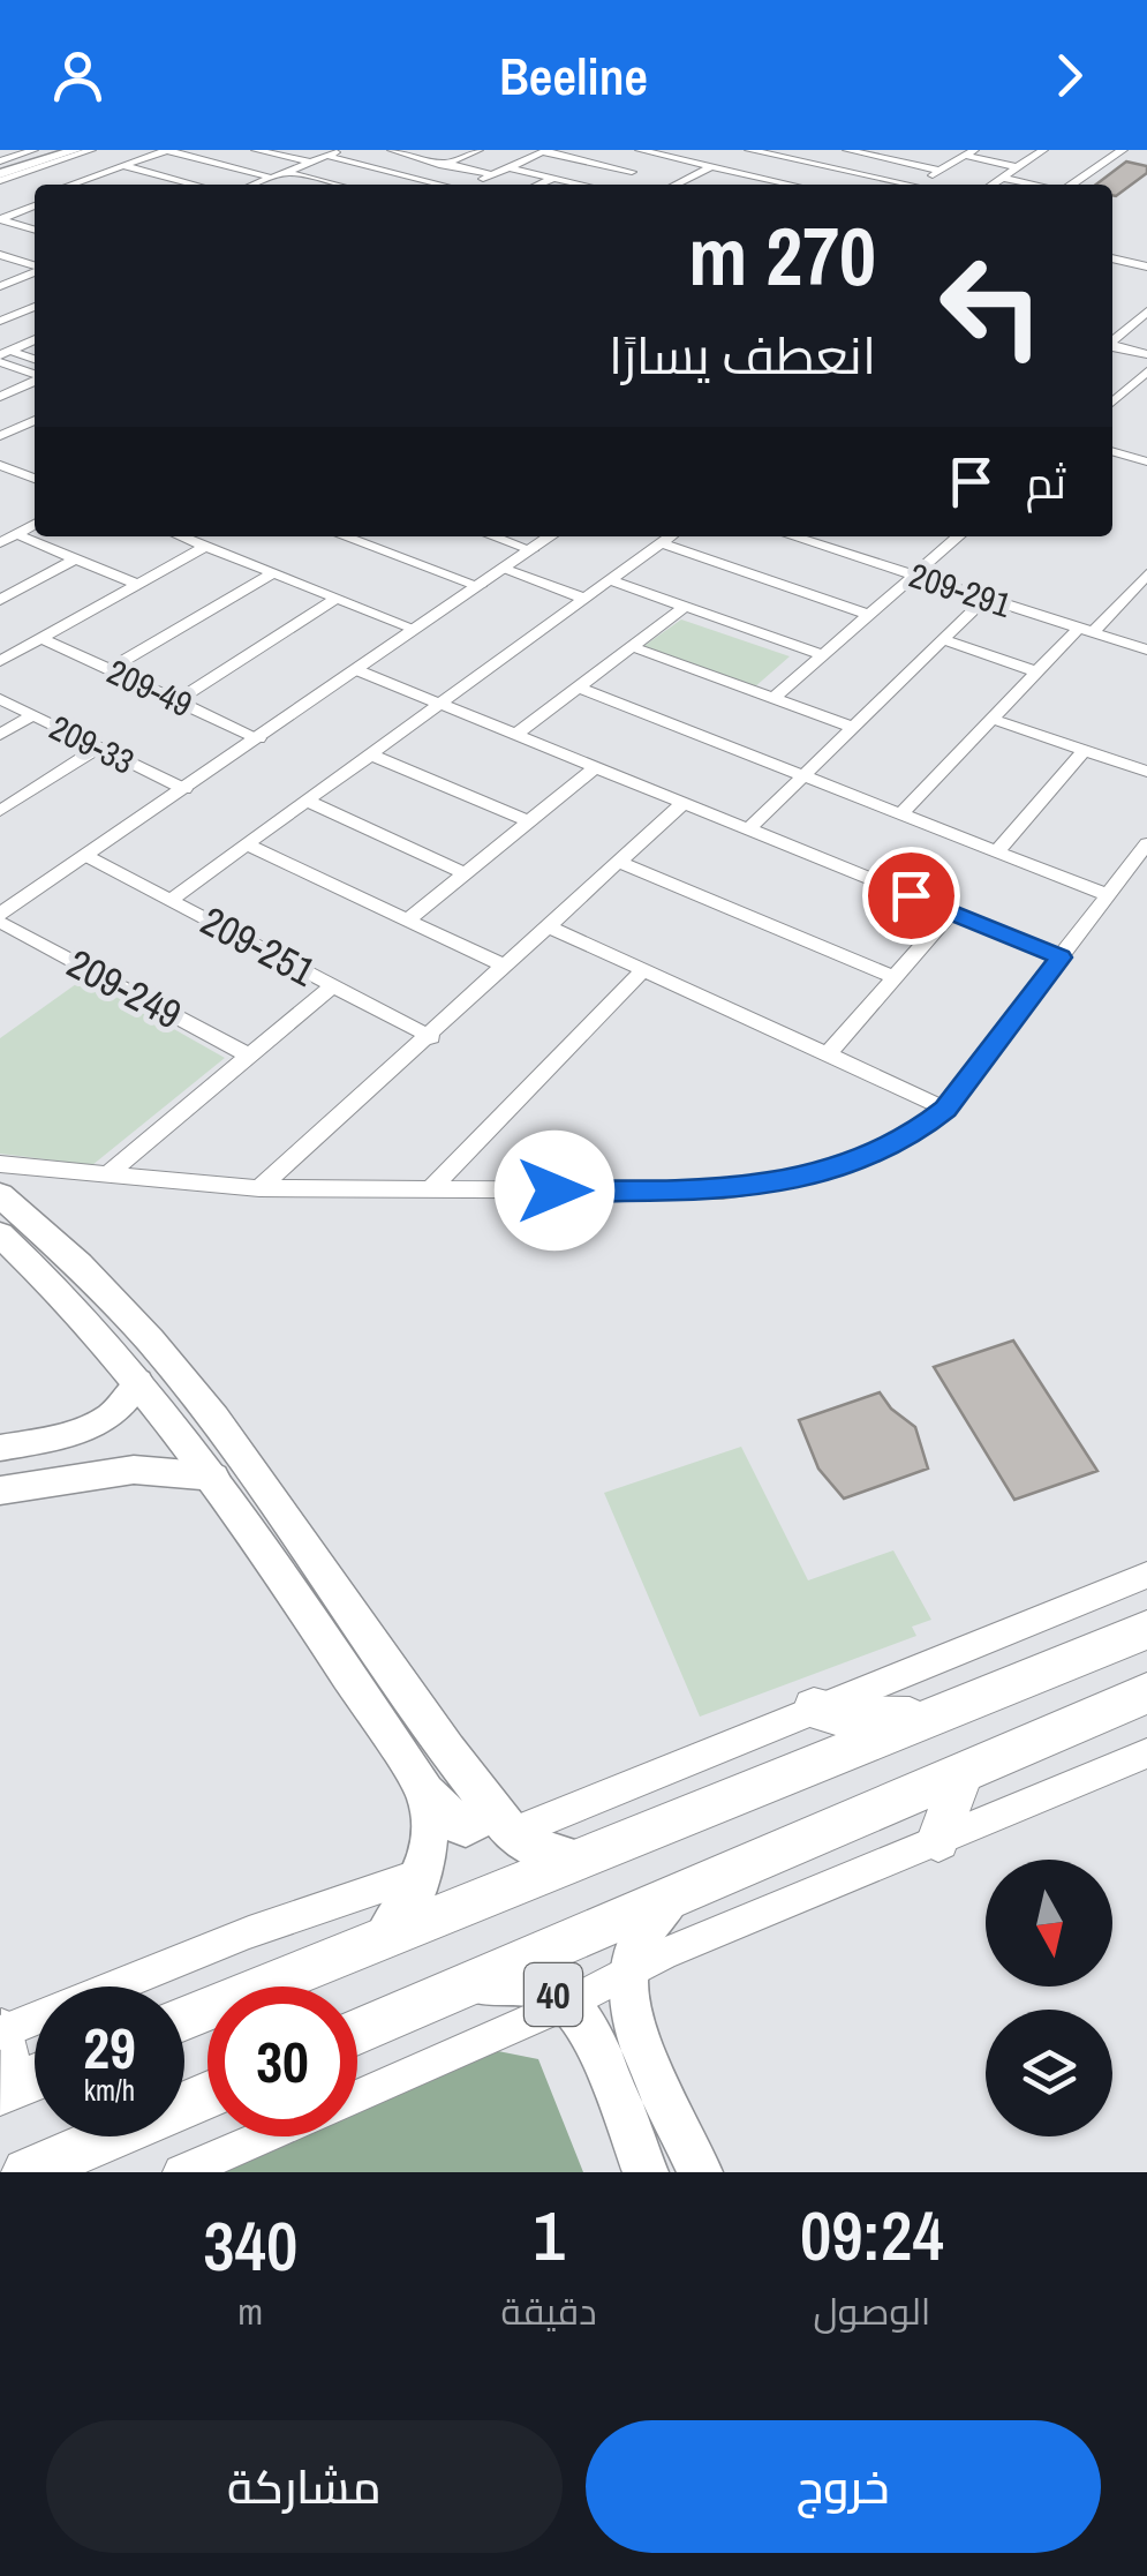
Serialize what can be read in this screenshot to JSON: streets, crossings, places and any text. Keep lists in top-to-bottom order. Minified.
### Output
{"streets":{"main road":["40"],"street":["209-291","209-49","209-33","209-251","209-249"]},"north":"bottom","page":{"header":"Beeline","turn":["270 m","انعطف يسارًا"],"then":"ثم","speed":"29 km/h","limit":"30","eta":["09:24","الوصول","1","دقيقة","340","m"],"buttons":["خروج","مشاركة"]}}
